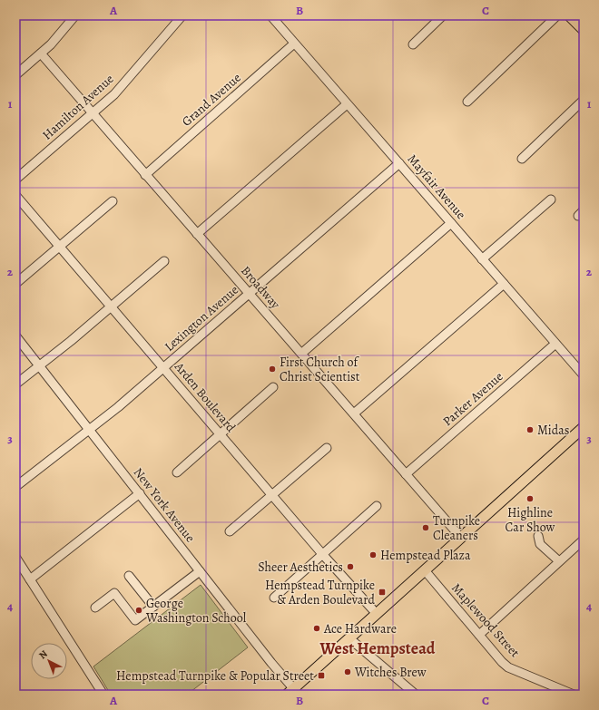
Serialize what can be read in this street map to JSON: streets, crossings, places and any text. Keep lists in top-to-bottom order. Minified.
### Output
{"streets":{"street":["Grand Avenue","Hamilton Avenue","Mayfair Avenue","Broadway","Lexington Avenue","Arden Boulevard","Parker Avenue","New York Avenue","Maplewood Street"]},"crossings":[["Grand Avenue","Mayfair Avenue"],["Grand Avenue","Broadway"],["Hamilton Avenue","Broadway"],["Mayfair Avenue","Lexington Avenue"],["Mayfair Avenue","Parker Avenue"],["Broadway","Lexington Avenue"],["Broadway","Parker Avenue"],["Lexington Avenue","Arden Boulevard"],["Lexington Avenue","New York Avenue"]],"districts":["West Hempstead"],"places":{"other":["First Church of Christ Scientist","Midas","Highline Car Show","Turnpike Cleaners","Hempstead Plaza","Sheer Aesthetics","George Washington School","Ace Hardware","Witches Brew"],"transit":["Hempstead Turnpike & Arden Boulevard","Hempstead Turnpike & Popular Street"]},"north":"top left","grid":{"columns":["A","B","C"],"rows":["1","2","3","4"]}}
